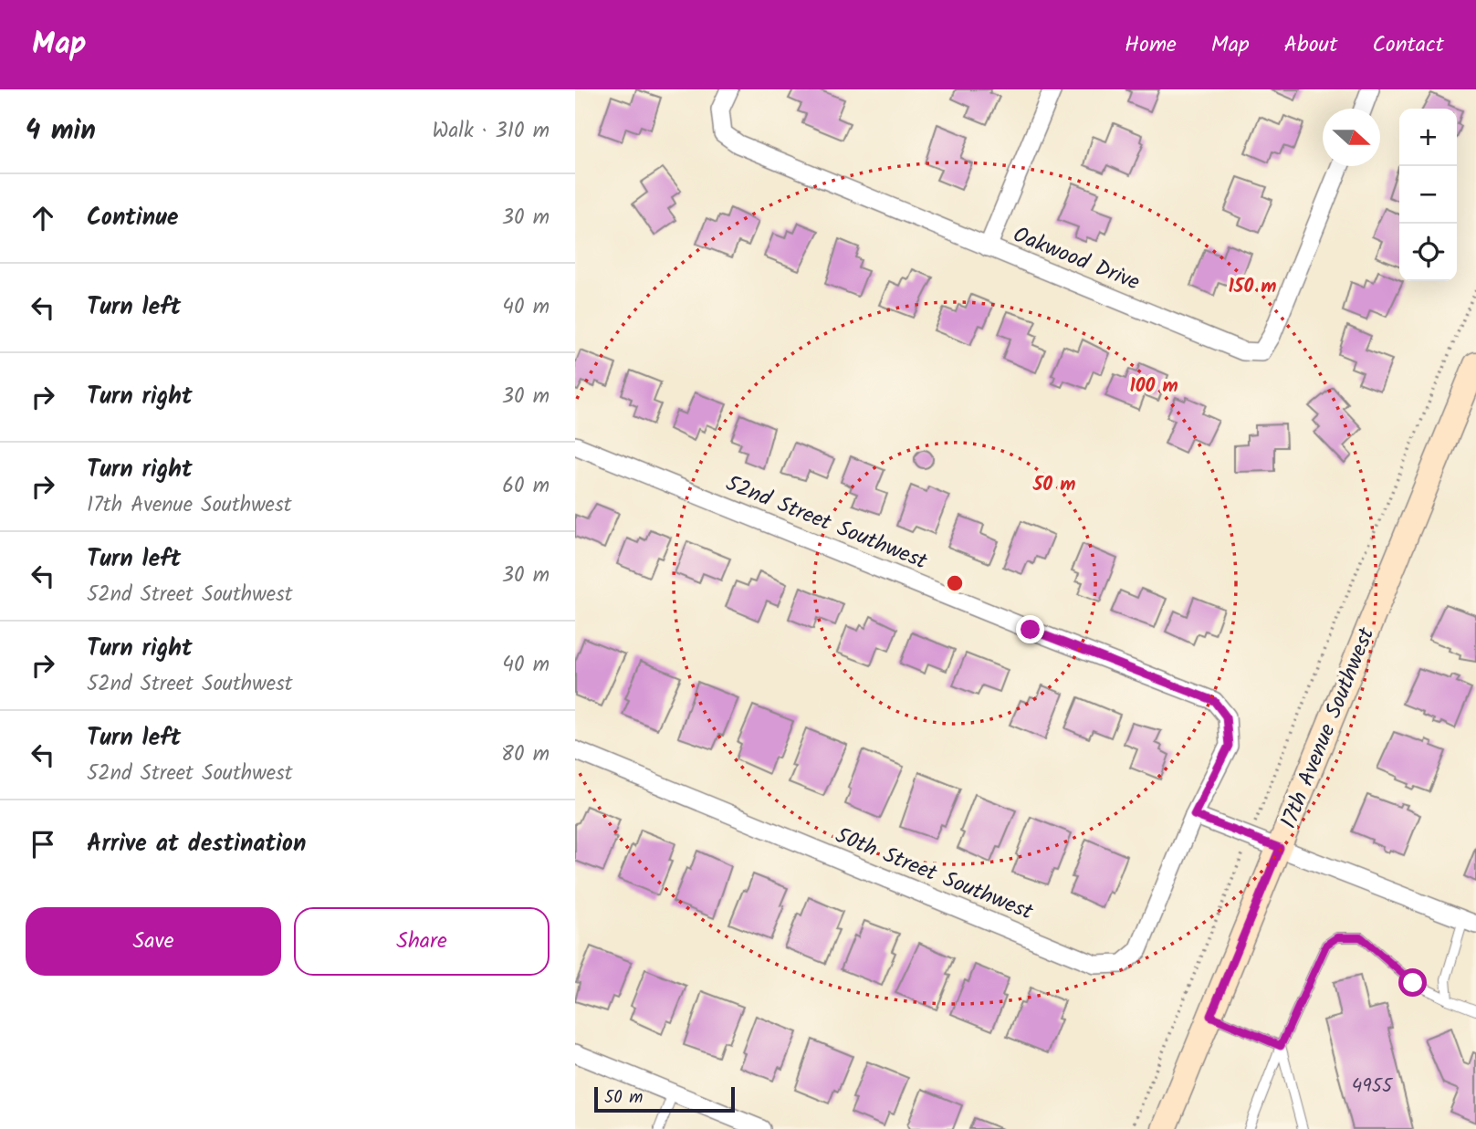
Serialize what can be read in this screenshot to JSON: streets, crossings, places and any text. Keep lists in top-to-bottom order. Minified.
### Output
{"streets":{"street":["Oakwood Drive","52nd Street Southwest","17th Avenue Southwest","50th Street Southwest"]},"crossings":[["52nd Street Southwest","50th Street Southwest"]],"house_numbers":["4955"],"scale_bar":"50 m","north":"right","page":{"header":"Map","nav":["Home","Map","About","Contact"],"heading":["4 min","Walk · 310 m"],"map_buttons":["+","−"],"list":[["Continue","30 m"],["Turn left","40 m"],["Turn right","30 m"],["Turn right","17th Avenue Southwest","60 m"],["Turn left","52nd Street Southwest","30 m"],["Turn right","52nd Street Southwest","40 m"],["Turn left","52nd Street Southwest","80 m"],"Arrive at destination"],"buttons":["Save","Share"],"scale":"50 m"},"rings":["150 m","100 m","50 m"]}
